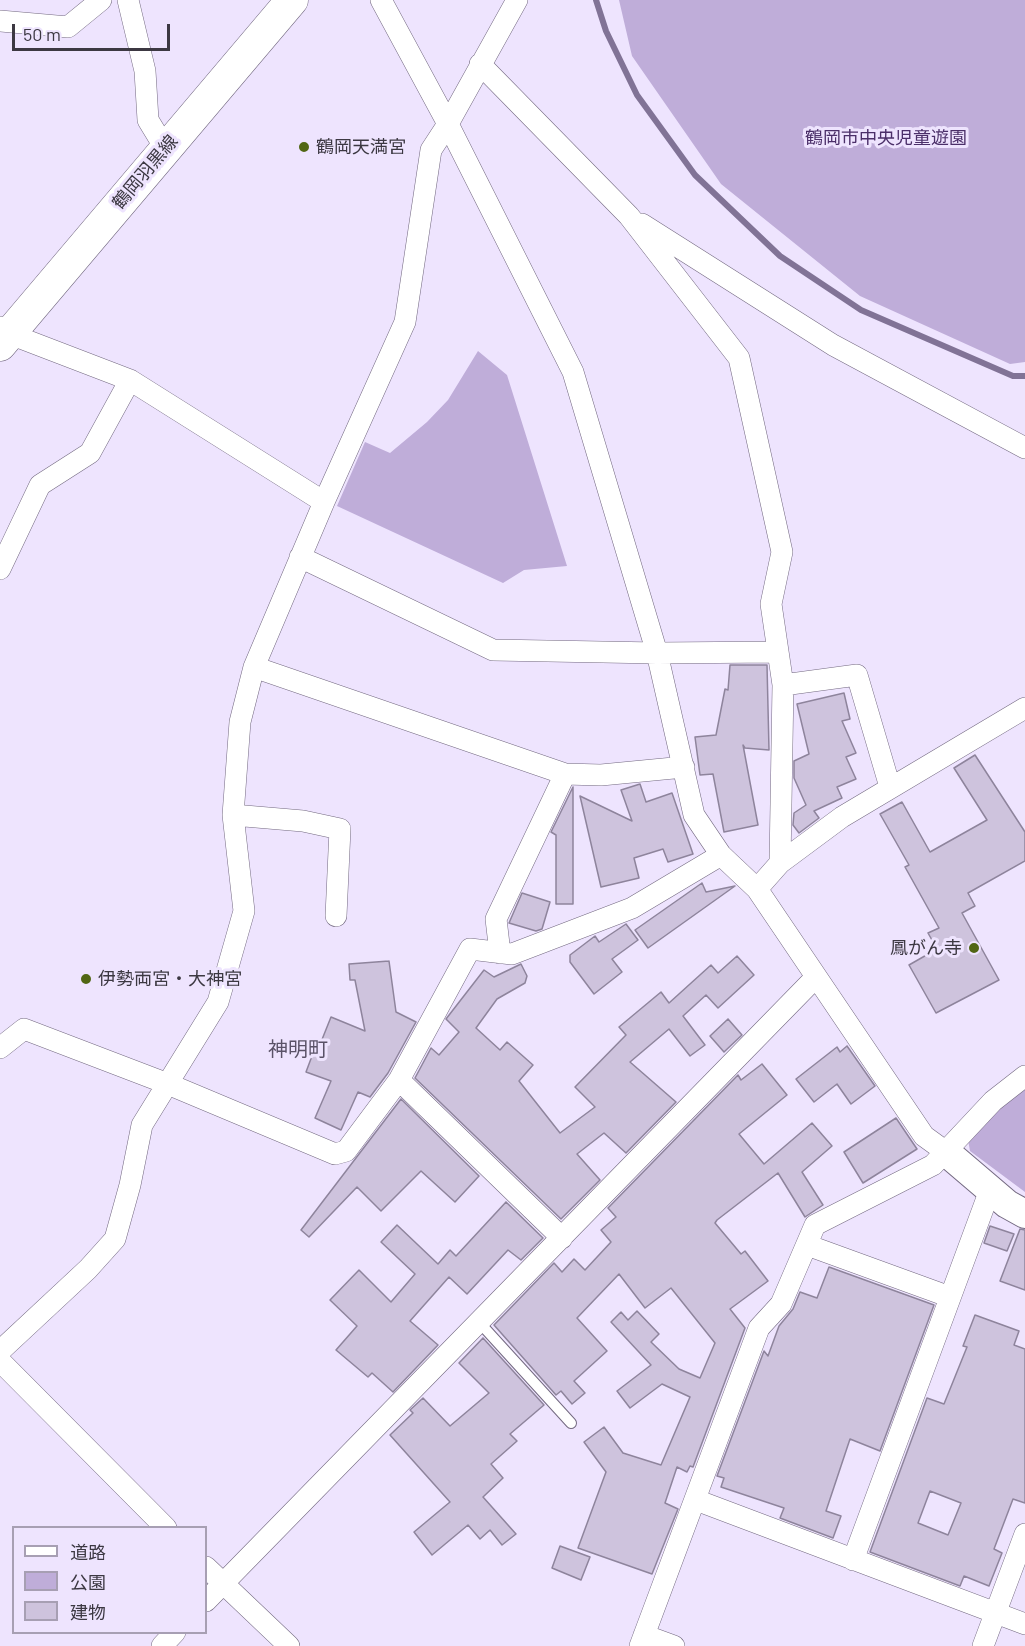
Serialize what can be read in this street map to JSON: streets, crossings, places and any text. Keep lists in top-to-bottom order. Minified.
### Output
{"streets":{"main road":["鶴岡羽黒線"]},"districts":["神明町"],"parks":["鶴岡市中央児童遊園"],"places":["鶴岡天満宮","鳳がん寺","伊勢両宮・大神宮"],"legend":["道路","公園","建物"],"scale_bar":"50 m"}
